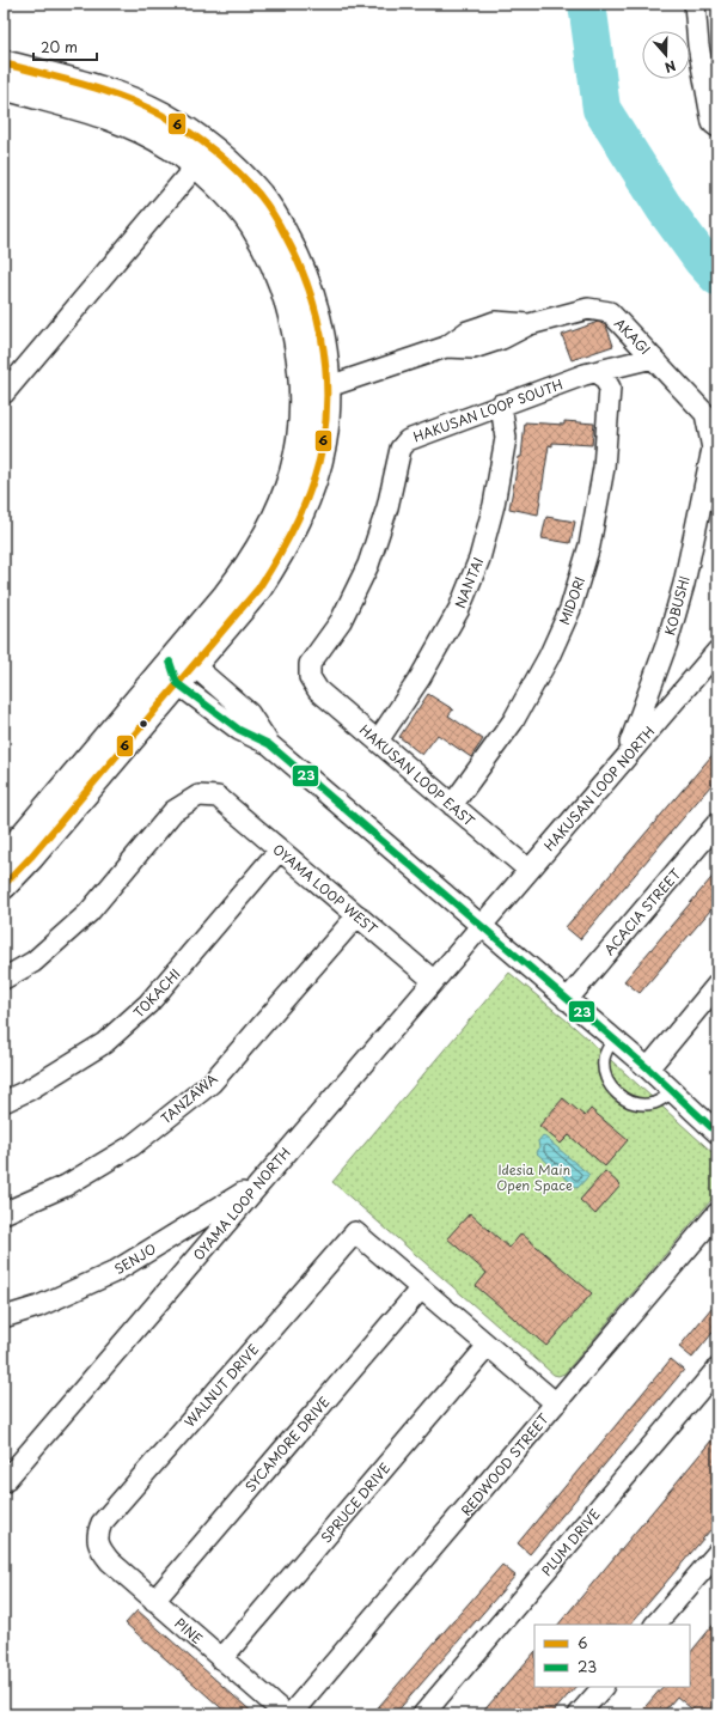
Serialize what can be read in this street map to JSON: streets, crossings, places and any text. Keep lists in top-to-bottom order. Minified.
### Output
{"streets":{"street":["AKAGI","HAKUSAN LOOP SOUTH","NANTAI","MIDORI","KOBUSHI","HAKUSAN LOOP EAST","HAKUSAN LOOP NORTH","OYAMA LOOP WEST","ACACIA STREET","TOKACHI","TANZAWA","OYAMA LOOP NORTH","SENJO","WALNUT DRIVE","SYCAMORE DRIVE","REDWOOD STREET","SPRUCE DRIVE","PLUM DRIVE","PINE"]},"crossings":[["AKAGI","HAKUSAN LOOP SOUTH"],["AKAGI","KOBUSHI"],["HAKUSAN LOOP SOUTH","NANTAI"],["HAKUSAN LOOP SOUTH","MIDORI"],["HAKUSAN LOOP SOUTH","HAKUSAN LOOP EAST"],["NANTAI","HAKUSAN LOOP EAST"],["MIDORI","HAKUSAN LOOP EAST"],["KOBUSHI","HAKUSAN LOOP NORTH"],["HAKUSAN LOOP EAST","HAKUSAN LOOP NORTH"],["HAKUSAN LOOP NORTH","OYAMA LOOP NORTH"],["OYAMA LOOP WEST","TOKACHI"],["OYAMA LOOP WEST","TANZAWA"],["OYAMA LOOP WEST","OYAMA LOOP NORTH"],["OYAMA LOOP NORTH","SENJO"],["WALNUT DRIVE","SYCAMORE DRIVE"],["WALNUT DRIVE","PINE"],["SYCAMORE DRIVE","PINE"],["SPRUCE DRIVE","PINE"]],"parks":["Idesia Main Open Space"],"lines":["transit line 6","transit line 23"],"legend":["6","23"],"scale_bar":"20 m","north":"bottom"}
